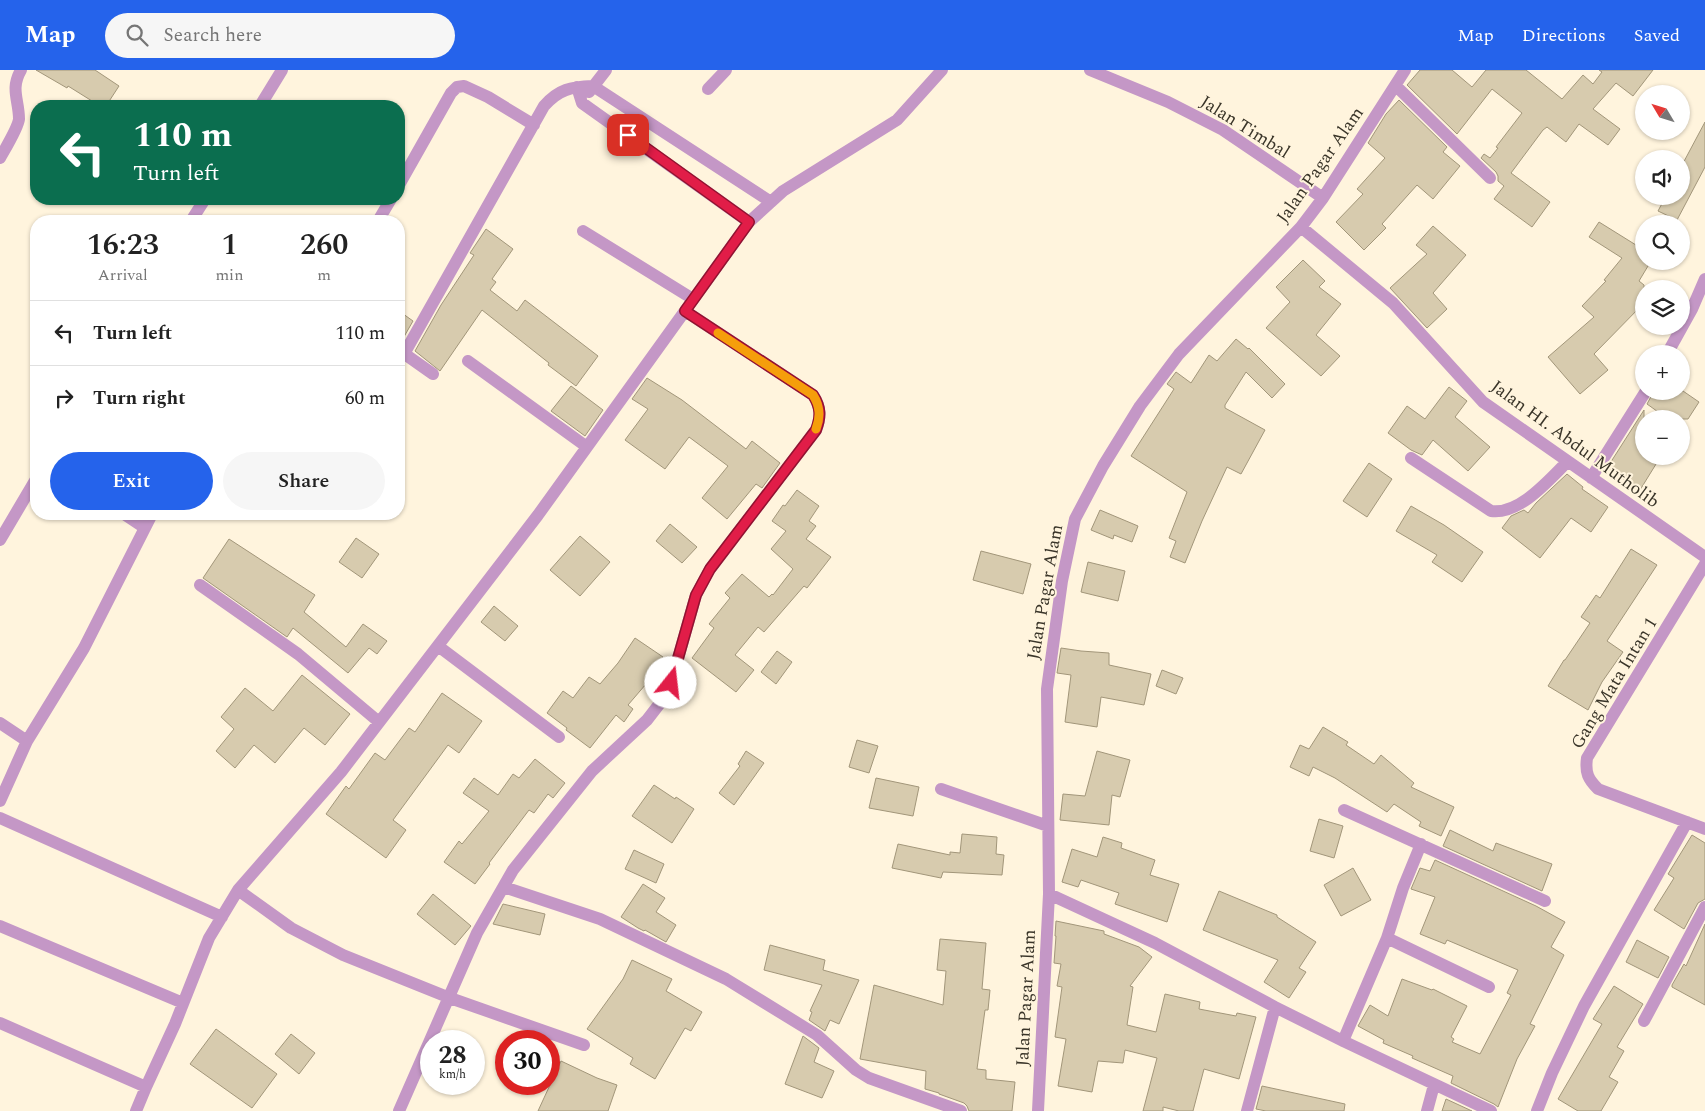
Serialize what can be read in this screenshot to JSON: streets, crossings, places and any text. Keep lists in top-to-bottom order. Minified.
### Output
{"streets":{"street":["Jalan Timbal","Jalan Pagar Alam","Jalan HI. Abdul Mutholib","Gang Mata Intan 1"]},"crossings":[["Jalan Timbal","Jalan Pagar Alam"],["Jalan Pagar Alam","Jalan HI. Abdul Mutholib"]],"north":"top left","page":{"header":"Map","search":"Search here","nav":["Map","Directions","Saved"],"map_buttons":["+","−"],"turn":["110 m","Turn left"],"eta":["16:23","Arrival","1","min","260","m"],"list":[{"name":"Turn left","value":"110 m"},{"name":"Turn right","value":"60 m"}],"buttons":["Exit","Share"],"speed":"28 km/h","limit":"30"}}
